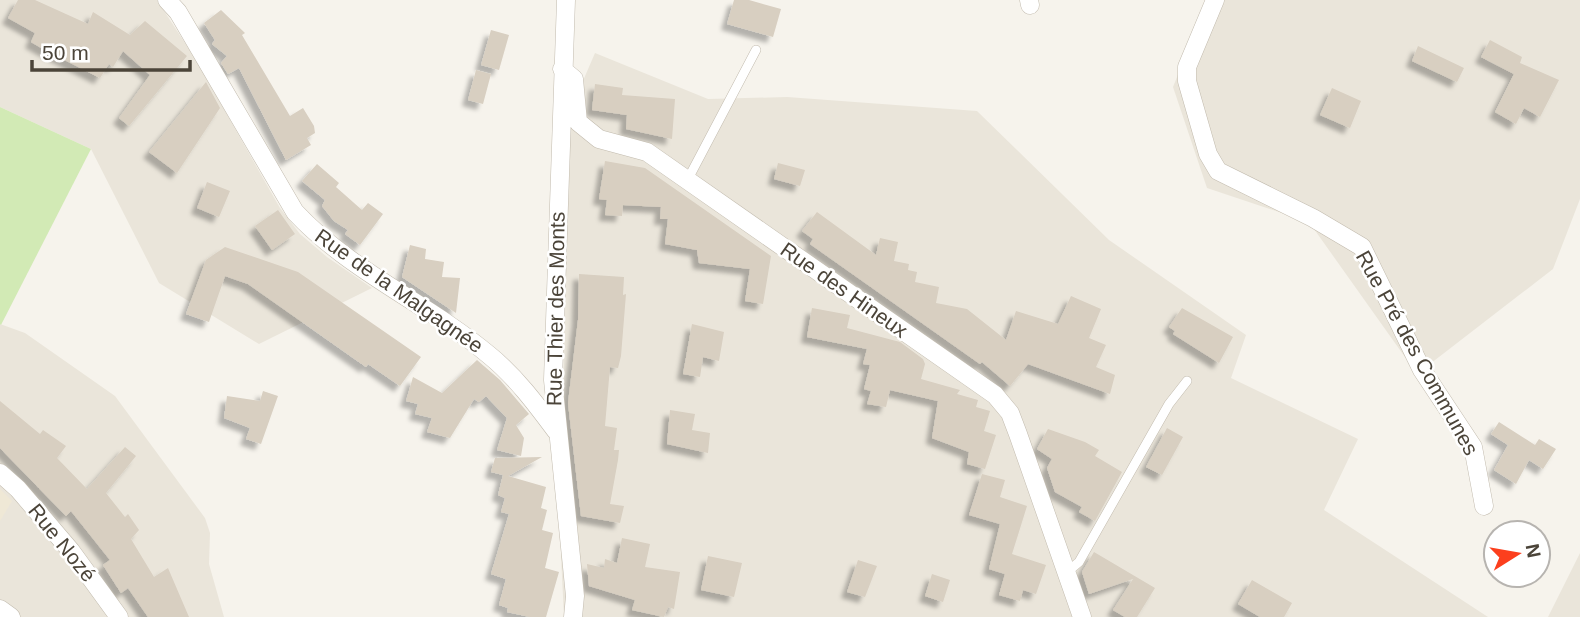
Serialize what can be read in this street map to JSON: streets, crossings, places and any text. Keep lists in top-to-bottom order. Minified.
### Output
{"streets":{"street":["Rue des Hineux","Rue de la Malgagnée","Rue Thier des Monts","Rue Pré des Communes","Rue Nozé"]},"crossings":[["Rue des Hineux","Rue Thier des Monts"],["Rue de la Malgagnée","Rue Thier des Monts"]],"scale_bar":"50 m","north":"right"}
